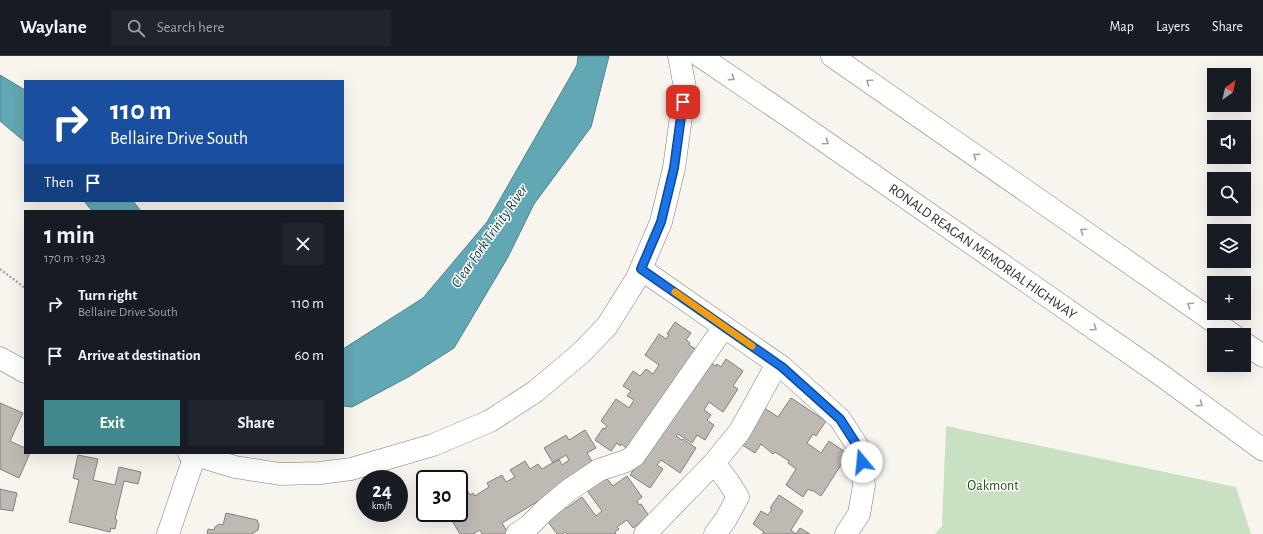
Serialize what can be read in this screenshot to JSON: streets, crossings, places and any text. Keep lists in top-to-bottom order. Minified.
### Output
{"streets":{"main road":["RONALD REAGAN MEMORIAL HIGHWAY"]},"water":["Clear Fork Trinity River"],"parks":["Oakmont"],"north":"top right","page":{"header":"Waylane","search":"Search here","nav":["Map","Layers","Share"],"map_buttons":["+","−"],"turn":["110 m","Bellaire Drive South"],"then":"Then","heading":["1 min","170 m · 19:23"],"list":[{"name":"Turn right","note":"Bellaire Drive South","value":"110 m"},{"name":"Arrive at destination","value":"60 m"}],"buttons":["Exit","Share"],"speed":"24 km/h","limit":"30"}}
